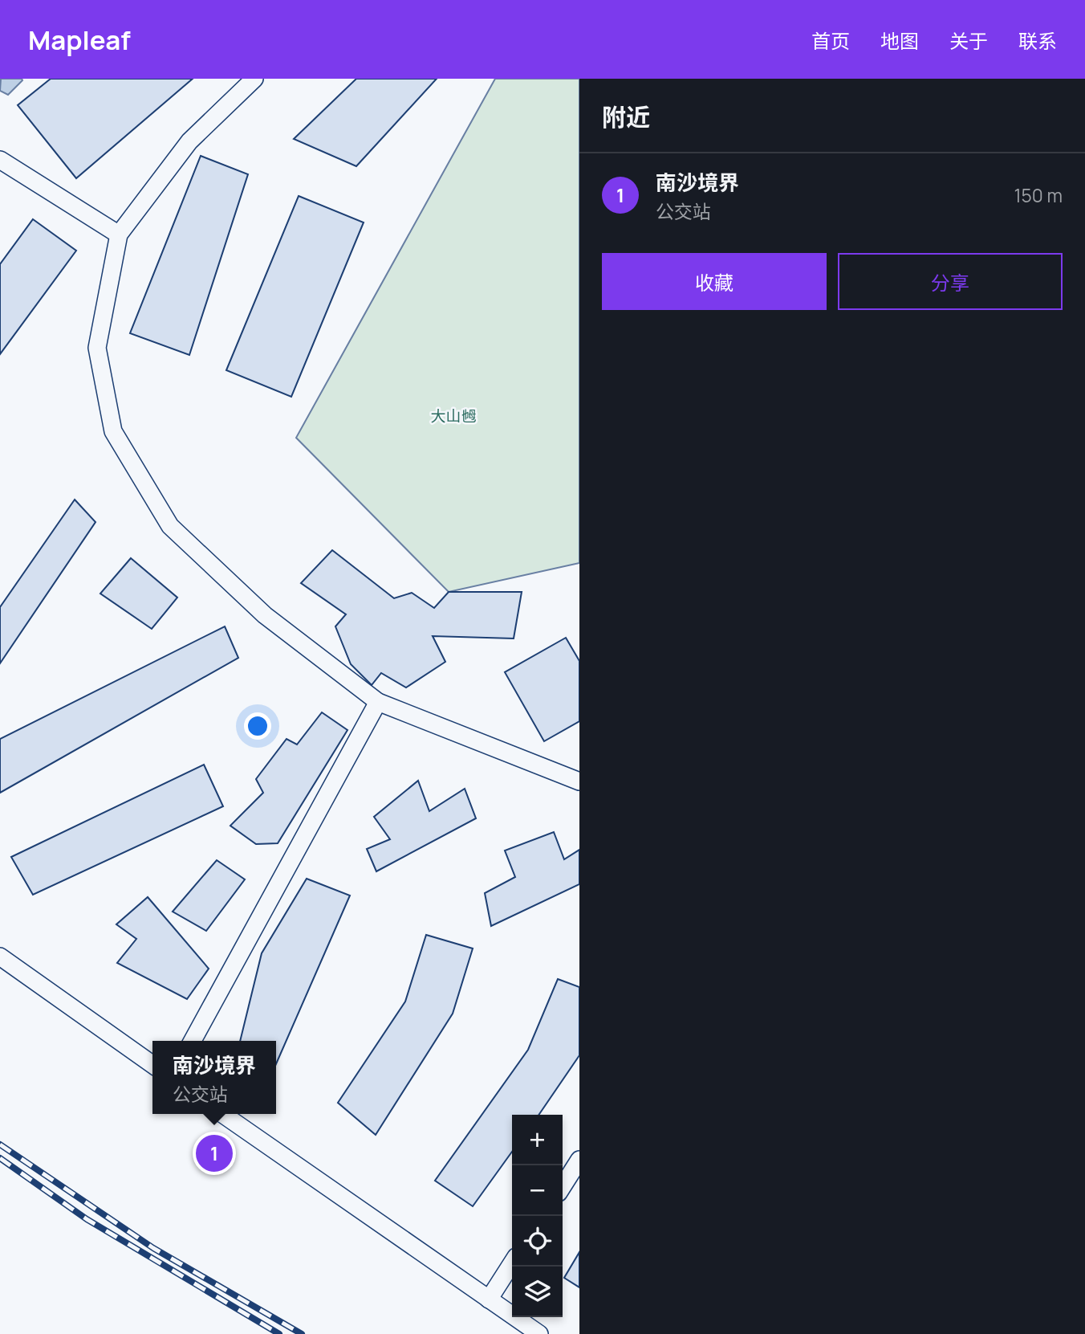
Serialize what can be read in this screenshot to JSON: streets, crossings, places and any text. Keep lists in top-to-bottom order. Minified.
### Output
{"parks":["大山乸"],"page":{"header":"Mapleaf","nav":["首页","地图","关于","联系"],"heading":"附近","list":[{"mark":"1","name":"南沙境界","note":"公交站","value":"150 m"}],"buttons":["收藏","分享"],"popup":["南沙境界","公交站"],"map_buttons":["+","−"],"pins":"1"}}
